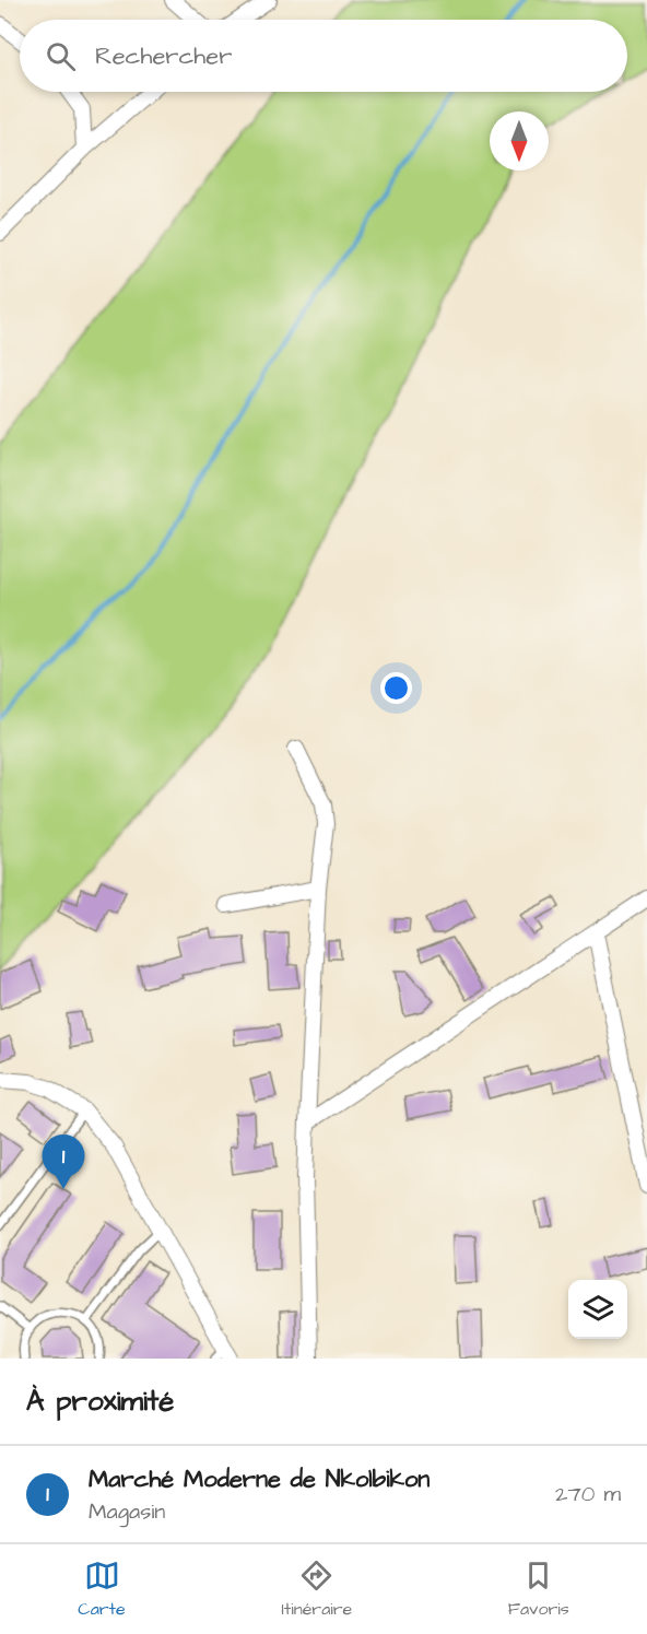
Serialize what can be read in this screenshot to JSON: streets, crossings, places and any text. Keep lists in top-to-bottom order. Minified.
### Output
{"north":"bottom","page":{"search":"Rechercher","pins":"1","heading":"À proximité","list":[{"mark":"1","name":"Marché Moderne de Nkolbikon","note":"Magasin","value":"270 m"}],"nav":["Carte","Itinéraire","Favoris"]}}
